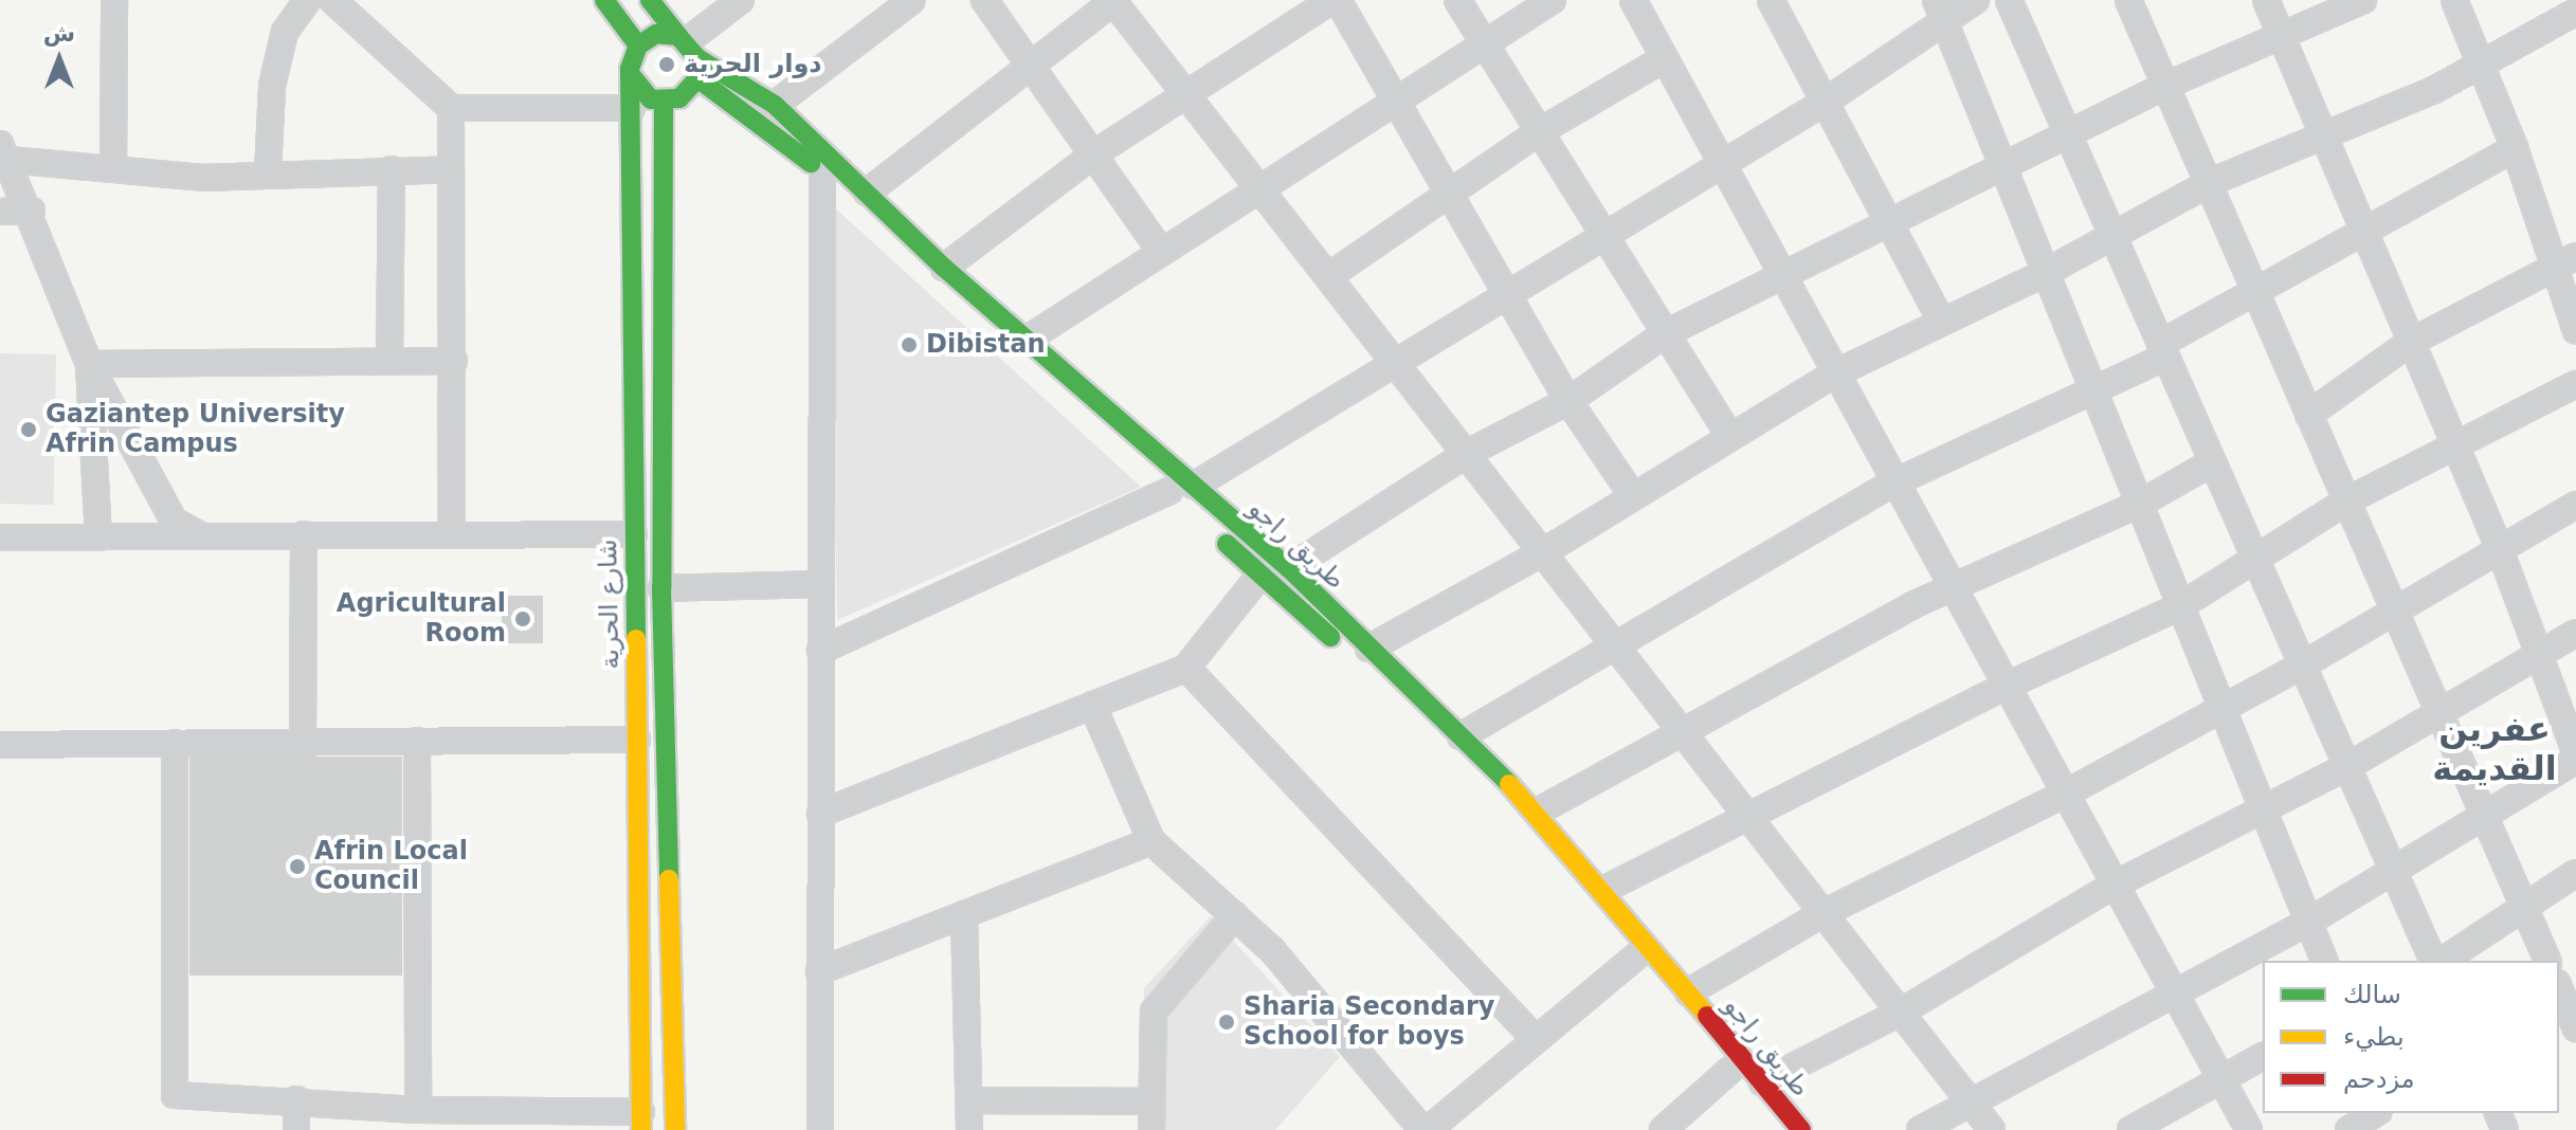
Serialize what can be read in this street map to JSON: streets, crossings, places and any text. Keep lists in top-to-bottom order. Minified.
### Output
{"streets":{"main road":["طريق راجو","شارع الحرية"]},"crossings":[["طريق راجو","شارع الحرية"]],"districts":["عفرين القديمة"],"places":["دوار الحرية","Dibistan","Gaziantep University Afrin Campus","Agricultural Room","Afrin Local Council","Sharia Secondary School for boys"],"legend":["سالك","بطيء","مزدحم"],"north":"top"}
